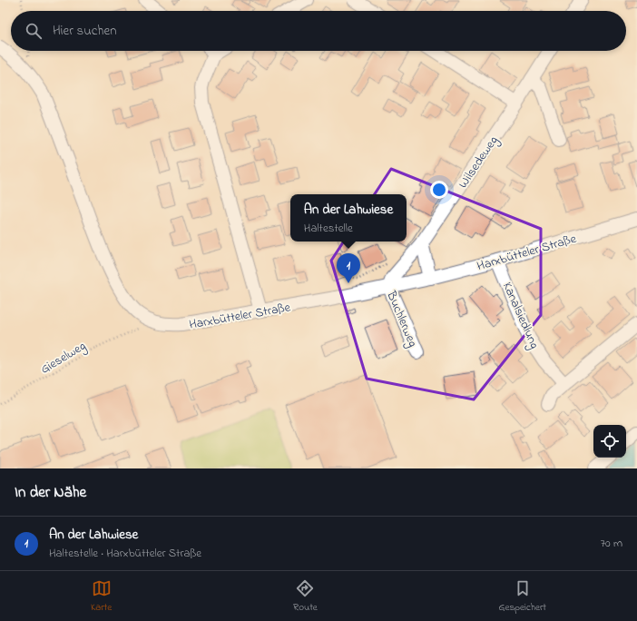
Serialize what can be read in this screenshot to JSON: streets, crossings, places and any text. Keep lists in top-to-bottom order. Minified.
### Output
{"streets":{"street":["Wilsedeweg","Harxbütteler Straße","Kanalsiedlung","Buchlerweg"],"path":["Gieselweg"]},"crossings":[["Wilsedeweg","Harxbütteler Straße"],["Wilsedeweg","Buchlerweg"],["Harxbütteler Straße","Kanalsiedlung"],["Harxbütteler Straße","Buchlerweg"]],"page":{"search":"Hier suchen","popup":["An der Lahwiese","Haltestelle"],"pins":"1","heading":"In der Nähe","list":[{"mark":"1","name":"An der Lahwiese","note":"Haltestelle · Harxbütteler Straße","value":"70 m"}],"nav":["Karte","Route","Gespeichert"]}}
